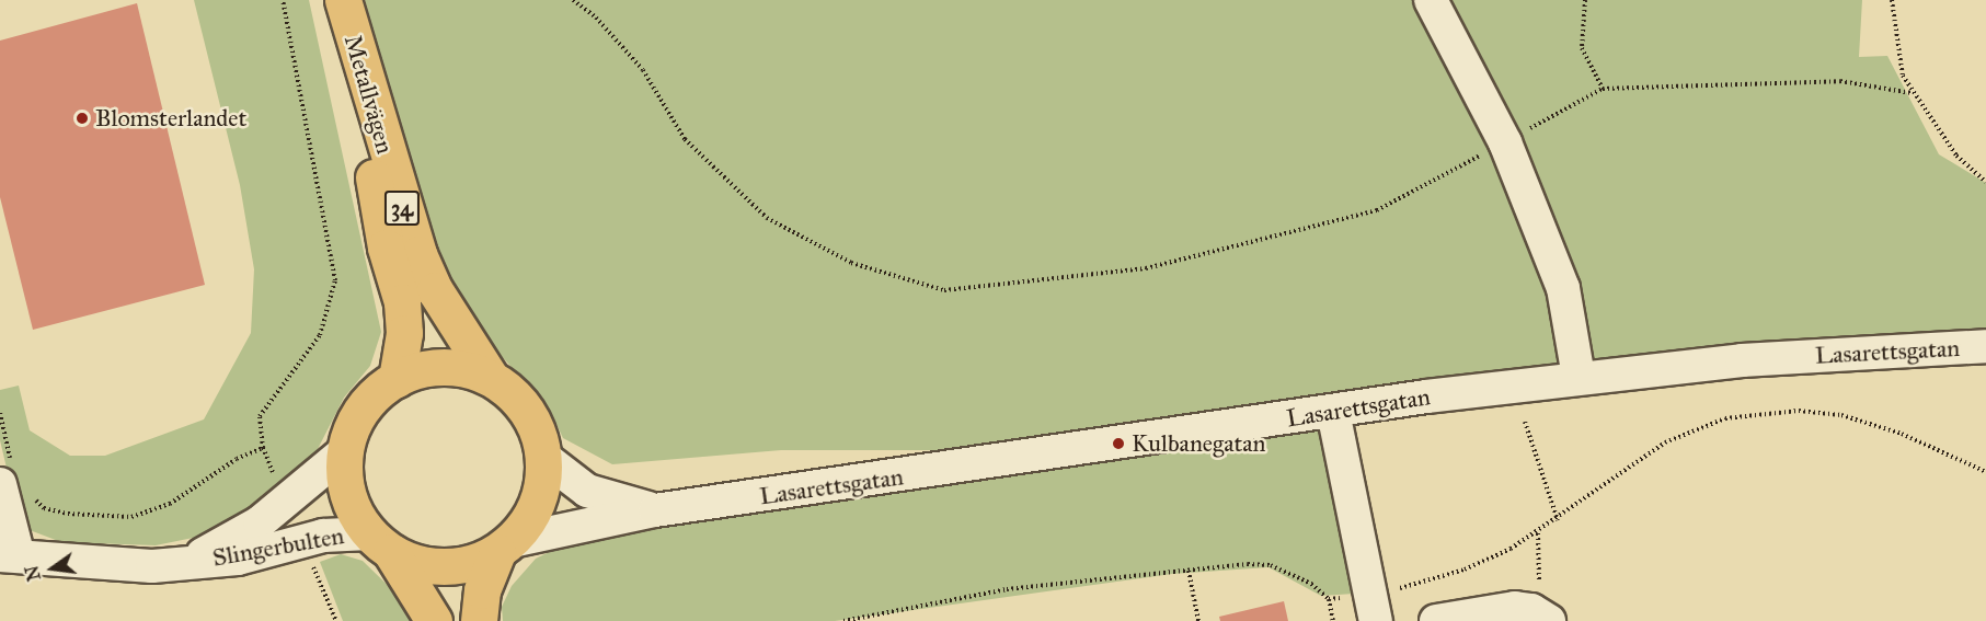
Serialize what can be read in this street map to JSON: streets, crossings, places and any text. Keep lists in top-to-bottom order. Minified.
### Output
{"streets":{"main road":["Metallvägen","34"],"street":["Lasarettsgatan","Slingerbulten"]},"crossings":[["Metallvägen","34"],["Metallvägen","Lasarettsgatan"],["Metallvägen","Slingerbulten"],["34","Lasarettsgatan"],["34","Slingerbulten"],["Lasarettsgatan","Slingerbulten"]],"places":["Blomsterlandet","Kulbanegatan"],"north":"left"}
